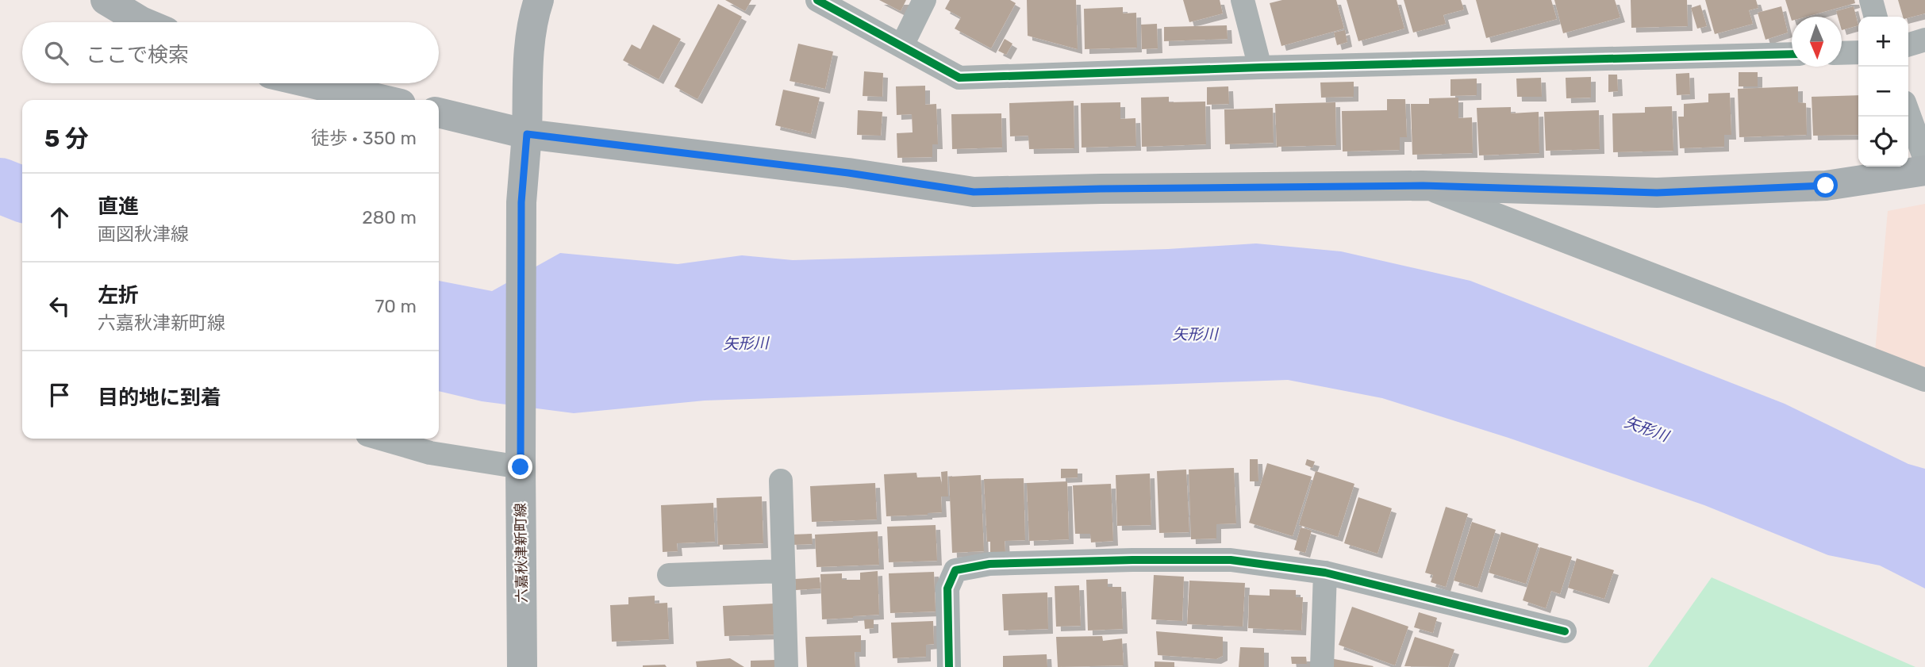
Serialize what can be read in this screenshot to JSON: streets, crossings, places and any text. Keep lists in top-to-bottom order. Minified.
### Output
{"streets":{"main road":["六嘉秋津新町線"]},"water":["矢形川"],"north":"bottom","page":{"map_buttons":["+","−"],"search":"ここで検索","heading":["5 分","徒歩 · 350 m"],"list":[["直進","画図秋津線","280 m"],["左折","六嘉秋津新町線","70 m"],"目的地に到着"]}}
